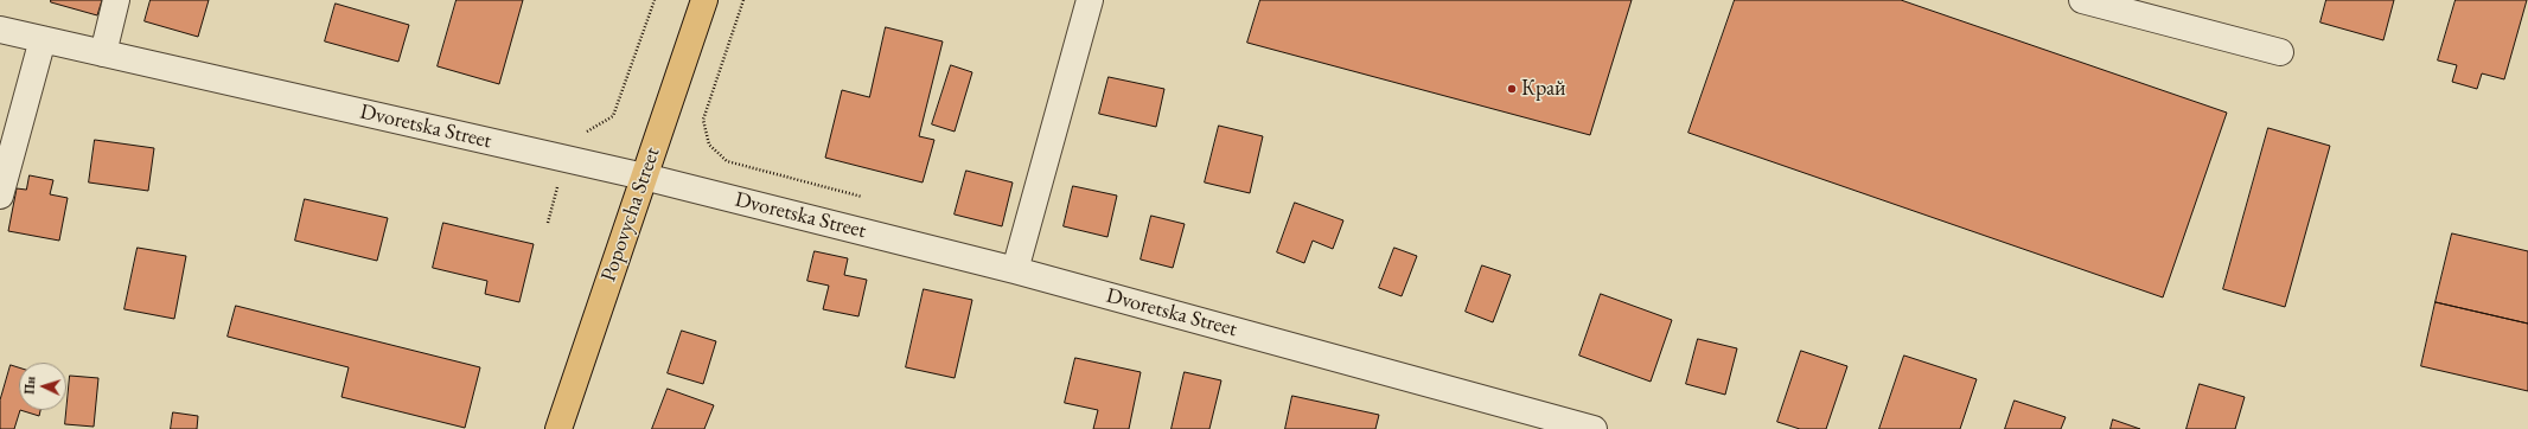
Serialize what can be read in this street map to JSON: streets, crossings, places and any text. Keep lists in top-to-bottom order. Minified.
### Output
{"streets":{"main road":["Popovycha Street"],"street":["Dvoretska Street"]},"crossings":[["Dvoretska Street","Popovycha Street"]],"places":["Край"],"north":"left"}
